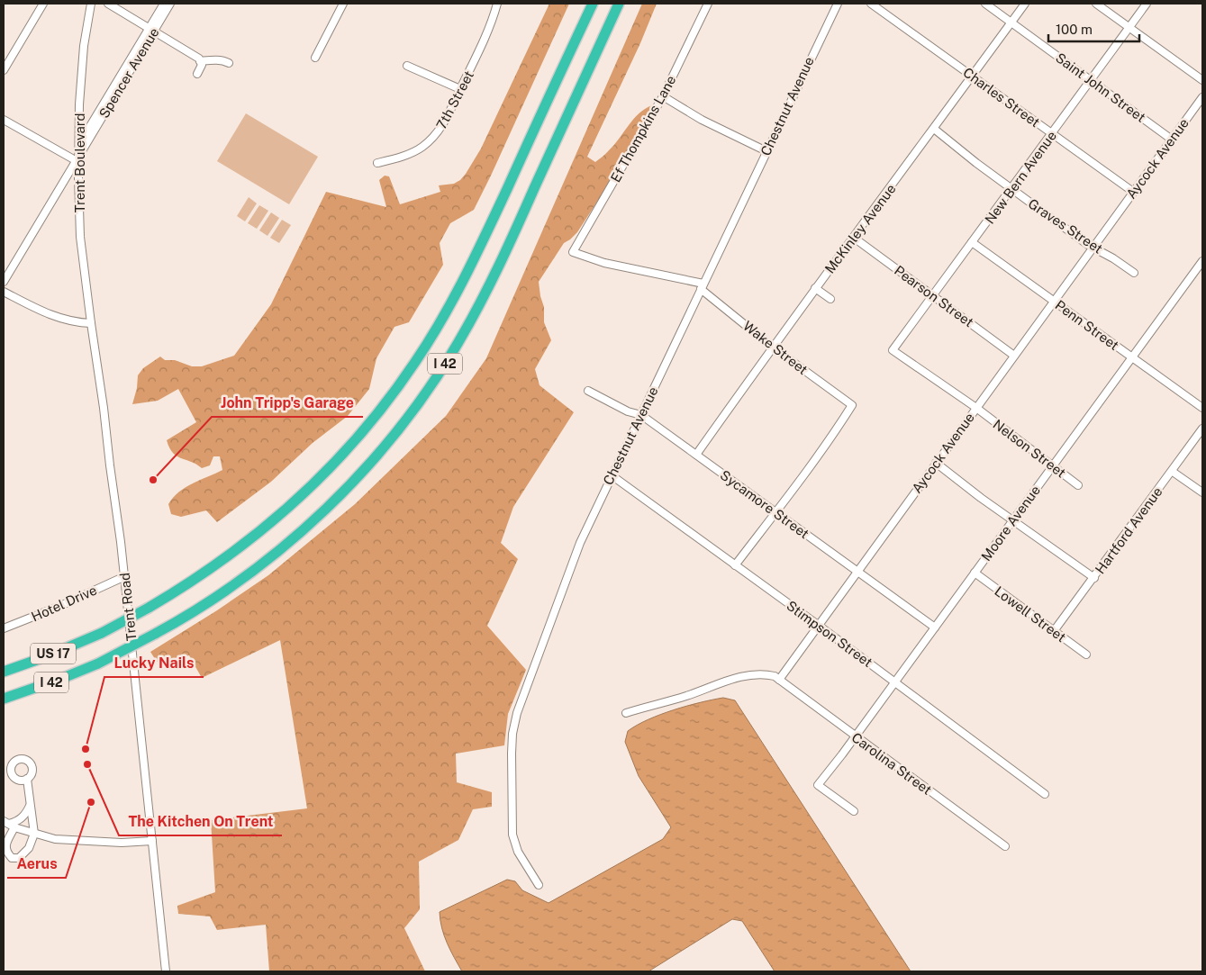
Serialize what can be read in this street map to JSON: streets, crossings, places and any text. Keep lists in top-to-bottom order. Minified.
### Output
{"streets":{"highway":["I 42","US 17"],"street":["Spencer Avenue","Saint John Street","Charles Street","7th Street","Chestnut Avenue","Ef Thompkins Lane","Aycock Avenue","Trent Boulevard","New Bern Avenue","Graves Street","McKinley Avenue","Pearson Street","Penn Street","Wake Street","Nelson Street","Sycamore Street","Moore Avenue","Hartford Avenue","Hotel Drive","Trent Road","Lowell Street","Stimpson Street","Carolina Street"]},"crossings":[["Spencer Avenue","Trent Boulevard"],["Saint John Street","Aycock Avenue"],["Saint John Street","New Bern Avenue"],["Saint John Street","McKinley Avenue"],["Charles Street","Aycock Avenue"],["Charles Street","New Bern Avenue"],["Charles Street","McKinley Avenue"],["Chestnut Avenue","Wake Street"],["Chestnut Avenue","Sycamore Street"],["Chestnut Avenue","Stimpson Street"],["Ef Thompkins Lane","Wake Street"],["Aycock Avenue","Graves Street"],["Aycock Avenue","Pearson Street"],["Aycock Avenue","Penn Street"],["Aycock Avenue","Nelson Street"],["Aycock Avenue","Sycamore Street"],["Aycock Avenue","Stimpson Street"],["Aycock Avenue","Carolina Street"],["Trent Boulevard","Trent Road"],["New Bern Avenue","Graves Street"],["New Bern Avenue","Pearson Street"],["New Bern Avenue","Penn Street"],["New Bern Avenue","Nelson Street"],["Graves Street","McKinley Avenue"],["McKinley Avenue","Pearson Street"],["McKinley Avenue","Wake Street"],["McKinley Avenue","Sycamore Street"],["Penn Street","Moore Avenue"],["Wake Street","Sycamore Street"],["Nelson Street","Moore Avenue"],["Sycamore Street","Moore Avenue"],["Moore Avenue","Lowell Street"],["Moore Avenue","Stimpson Street"],["Moore Avenue","Carolina Street"],["Hartford Avenue","Lowell Street"],["Hotel Drive","Trent Road"]],"places":["John Tripp's Garage","Lucky Nails","The Kitchen On Trent","Aerus"],"scale_bar":"100 m"}
